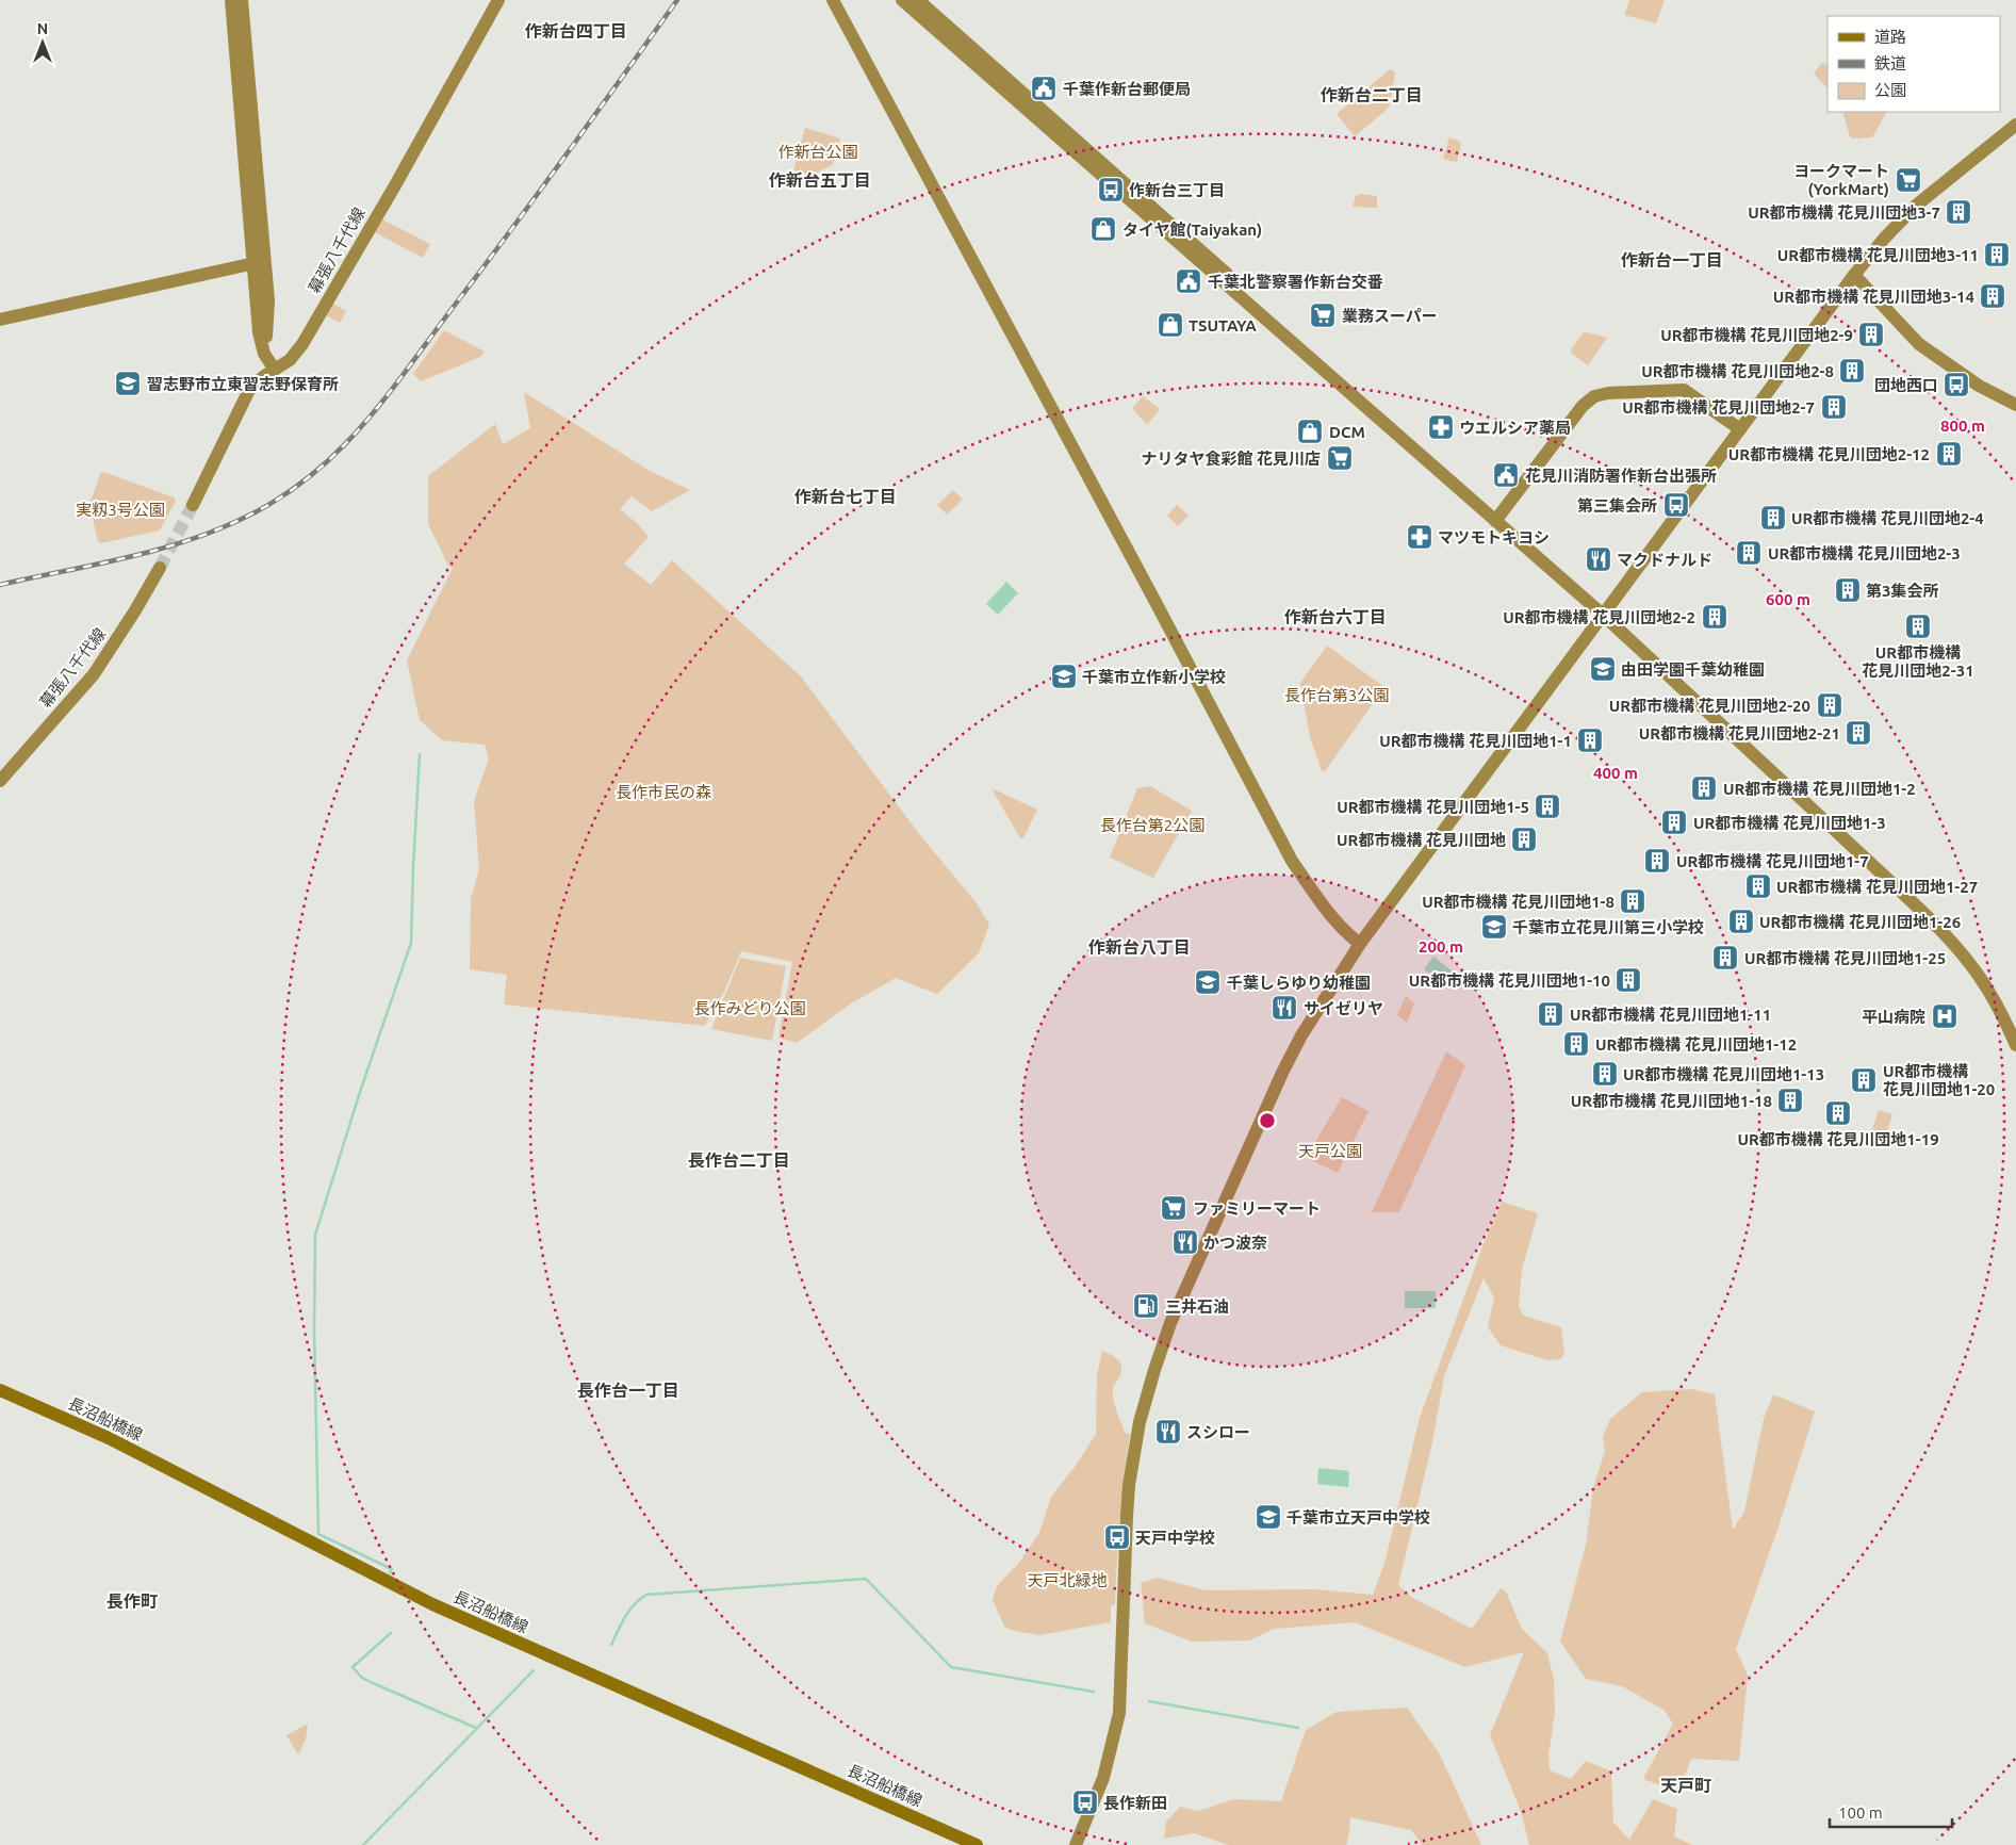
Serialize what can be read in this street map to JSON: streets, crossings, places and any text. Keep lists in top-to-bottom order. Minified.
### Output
{"streets":{"main road":["長沼船橋線"],"street":["幕張八千代線"]},"districts":["作新台四丁目","作新台二丁目","作新台五丁目","作新台一丁目","作新台七丁目","作新台六丁目","作新台八丁目","長作台二丁目","長作台一丁目","長作町","天戸町"],"parks":["作新台公園","実籾3号公園","長作台第3公園","長作市民の森","長作台第2公園","長作みどり公園","天戸公園","天戸北緑地"],"places":{"public building":["千葉作新台郵便局","千葉北警察署作新台交番","花見川消防署作新台出張所"],"supermarket":["ヨークマート (YorkMart)","業務スーパー","ナリタヤ食彩館 花見川店","ファミリーマート"],"bus stop":["作新台三丁目","団地西口","第三集会所","天戸中学校","長作新田"],"building":["UR都市機構 花見川団地3-7","UR都市機構 花見川団地3-11","UR都市機構 花見川団地3-14","UR都市機構 花見川団地2-9","UR都市機構 花見川団地2-8","UR都市機構 花見川団地2-7","UR都市機構 花見川団地2-12","UR都市機構 花見川団地2-4","UR都市機構 花見川団地2-3","第3集会所","UR都市機構 花見川団地2-2","UR都市機構 花見川団地2-31","UR都市機構 花見川団地2-20","UR都市機構 花見川団地2-21","UR都市機構 花見川団地1-1","UR都市機構 花見川団地1-2","UR都市機構 花見川団地1-5","UR都市機構 花見川団地1-3","UR都市機構 花見川団地","UR都市機構 花見川団地1-7","UR都市機構 花見川団地1-27","UR都市機構 花見川団地1-8","UR都市機構 花見川団地1-26","UR都市機構 花見川団地1-25","UR都市機構 花見川団地1-10","UR都市機構 花見川団地1-11","UR都市機構 花見川団地1-12","UR都市機構 花見川団地1-13","UR都市機構 花見川団地1-20","UR都市機構 花見川団地1-18","UR都市機構 花見川団地1-19"],"shop":["タイヤ館(Taiyakan)","TSUTAYA","DCM"],"school or university":["習志野市立東習志野保育所","由田学園千葉幼稚園","千葉市立作新小学校","千葉市立花見川第三小学校","千葉しらゆり幼稚園","千葉市立天戸中学校"],"pharmacy":["ウエルシア薬局","マツモトキヨシ"],"restaurant":["マクドナルド","サイゼリヤ","かつ波奈","スシロー"],"hospital":["平山病院"],"fuel station":["三井石油"]},"legend":["道路","鉄道","公園"],"scale_bar":"100 m","north":"top","rings":["800 m","600 m","400 m","200 m"]}
